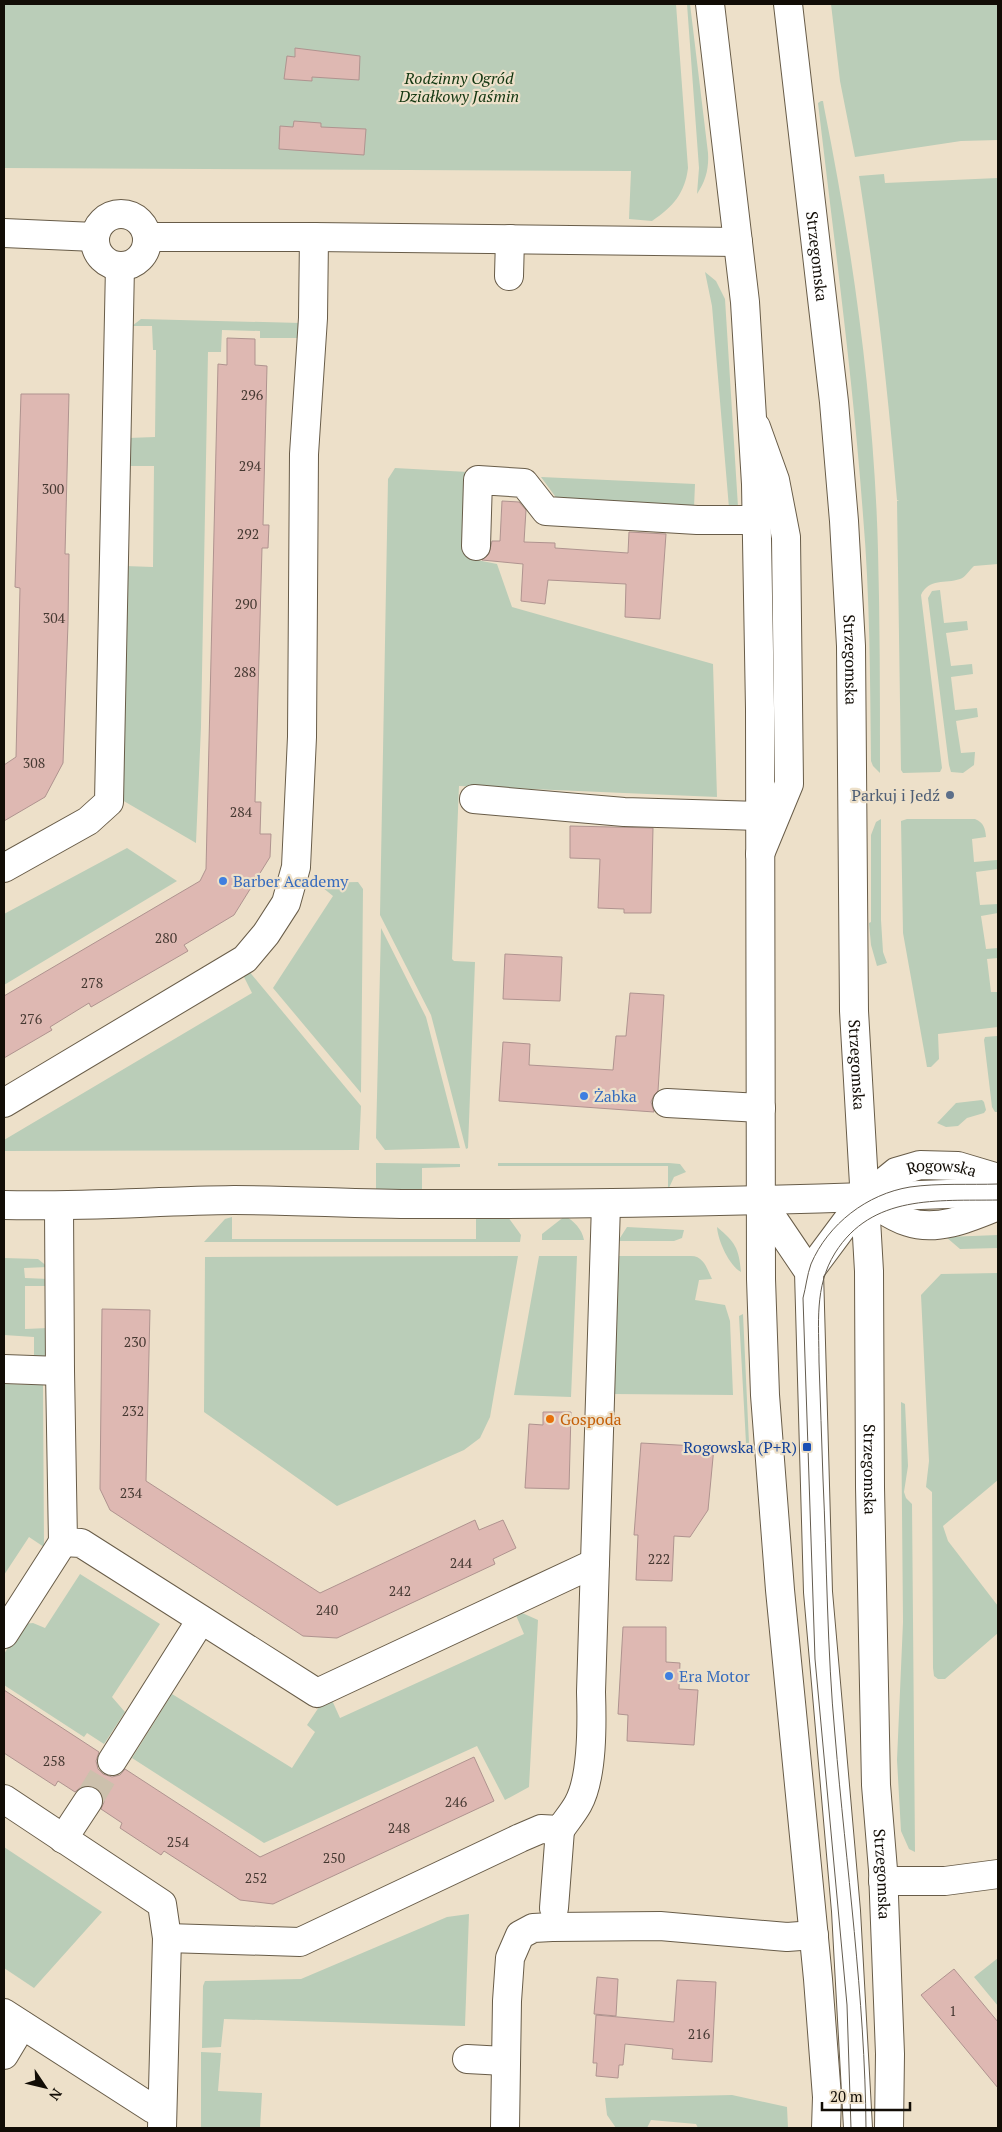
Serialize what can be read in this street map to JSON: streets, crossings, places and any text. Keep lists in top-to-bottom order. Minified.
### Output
{"streets":{"main road":["Strzegomska","Rogowska"]},"crossings":[["Strzegomska","Rogowska"]],"parks":["Rodzinny Ogród Działkowy Jaśmin"],"places":{"other":["Parkuj i Jedź","Barber Academy","Żabka","Gospoda","Era Motor"],"transit":["Rogowska (P+R)"]},"house_numbers":["296","294","300","292","290","304","288","308","284","280","278","276","230","232","234","222","244","242","240","258","246","248","254","250","252","1","216"],"scale_bar":"20 m","north":"bottom right"}
